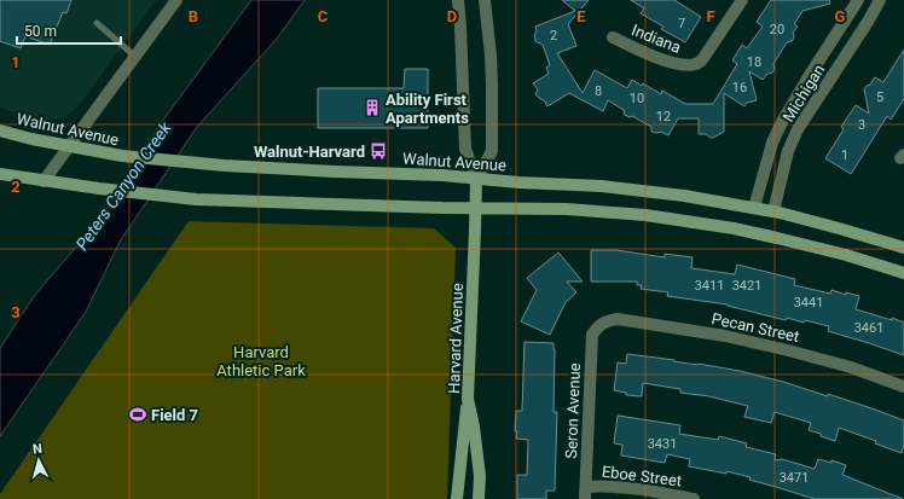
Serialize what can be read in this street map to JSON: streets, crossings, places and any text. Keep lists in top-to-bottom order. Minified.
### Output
{"streets":{"main road":["Walnut Avenue","Harvard Avenue"],"street":["Indiana","Michigan","Pecan Street","Seron Avenue","Eboe Street"]},"crossings":[["Michigan","Walnut Avenue"],["Walnut Avenue","Harvard Avenue"],["Pecan Street","Seron Avenue"],["Seron Avenue","Eboe Street"]],"water":["Peters Canyon Creek"],"parks":["Harvard Athletic Park"],"places":{"building":["Ability First Apartments"],"bus stop":["Walnut-Harvard"],"sports":["Field 7"]},"house_numbers":["7","20","2","18","16","8","5","10","12","3","1","3411","3421","3441","3461","3431","3471"],"scale_bar":"50 m","north":"top","grid":{"columns":["B","C","D","E","F","G"],"rows":["1","2","3"]}}
